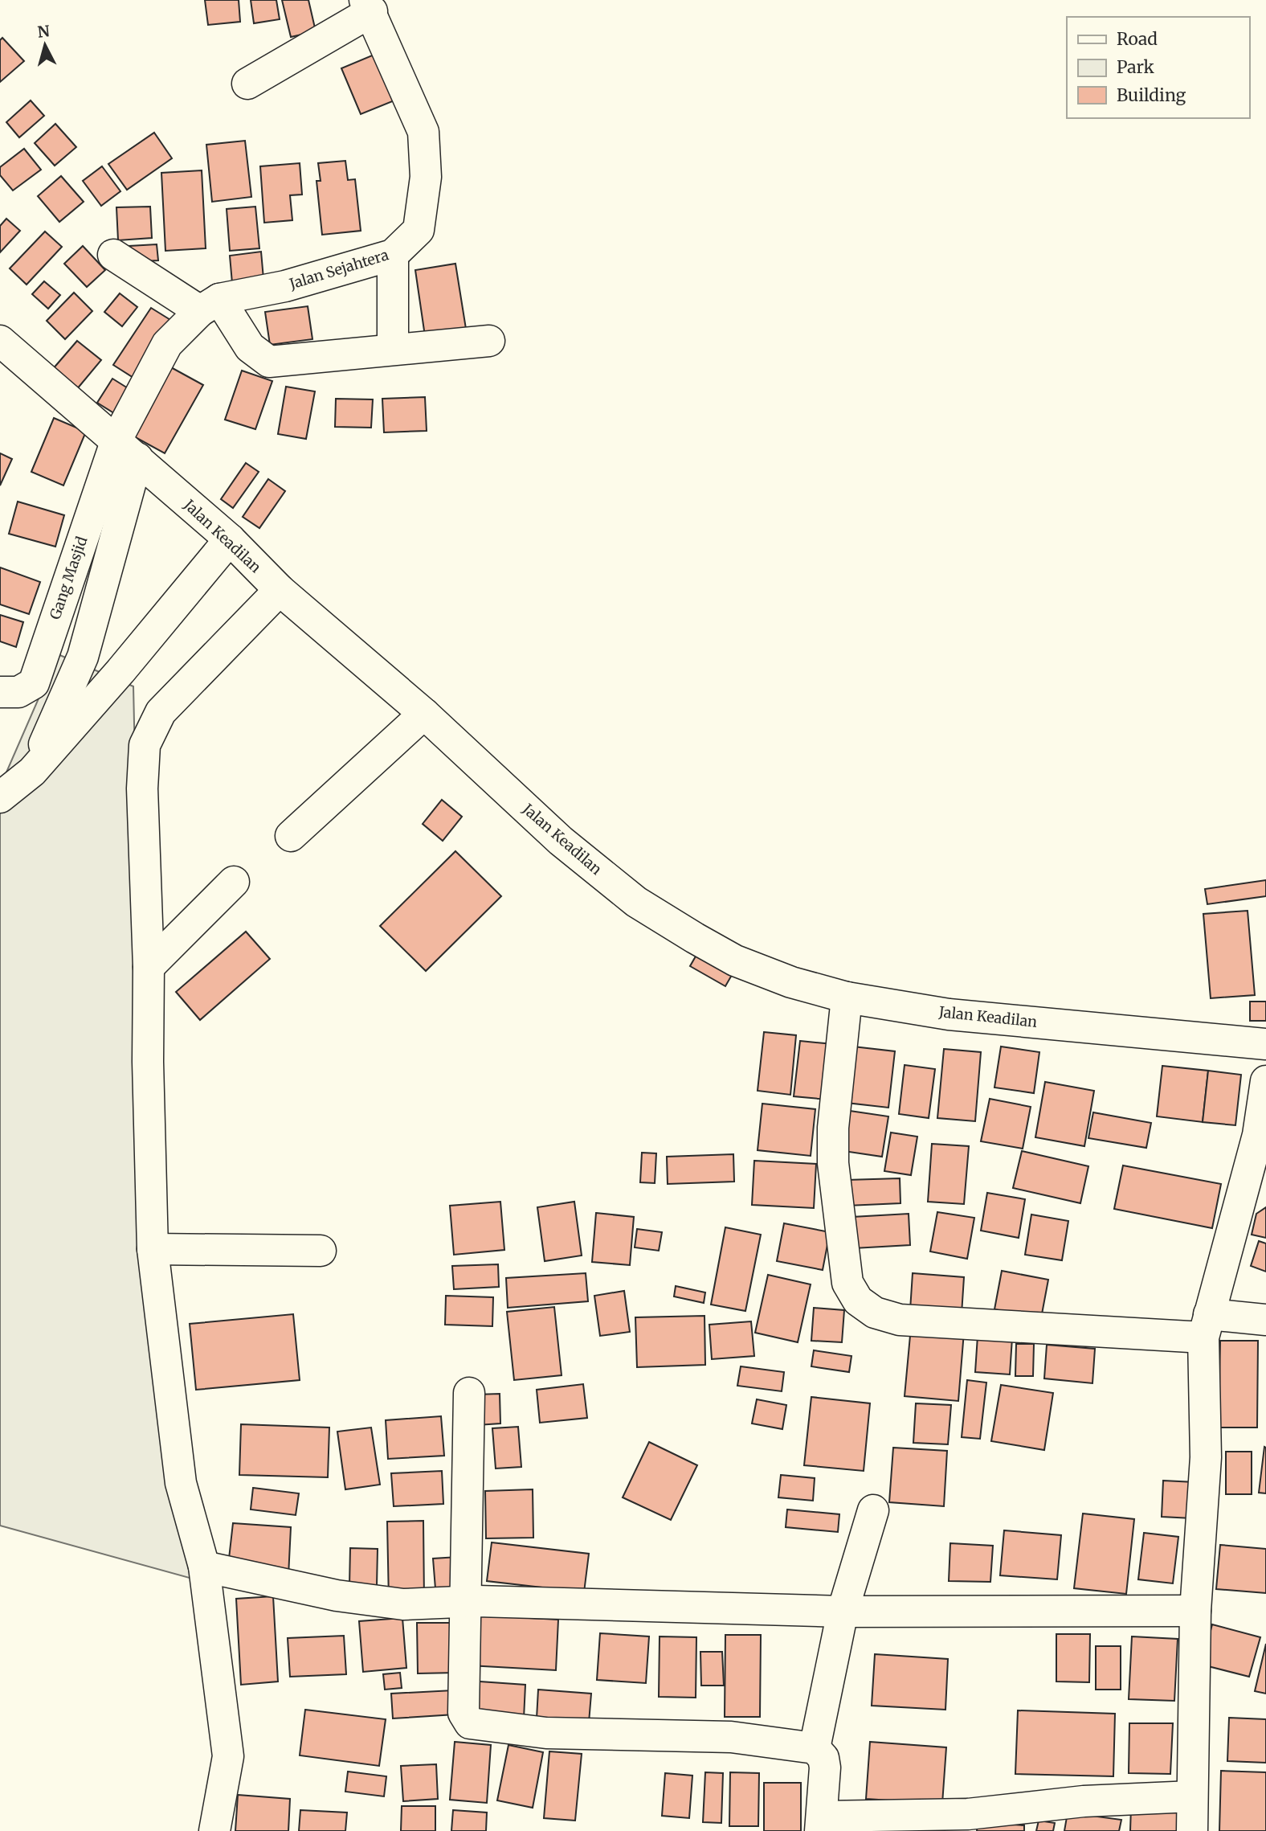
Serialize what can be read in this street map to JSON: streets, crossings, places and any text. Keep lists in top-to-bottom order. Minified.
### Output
{"streets":{"street":["Jalan Sejahtera","Jalan Keadilan","Gang Masjid"]},"crossings":[["Jalan Keadilan","Gang Masjid"]],"legend":["Road","Park","Building"],"north":"top"}
